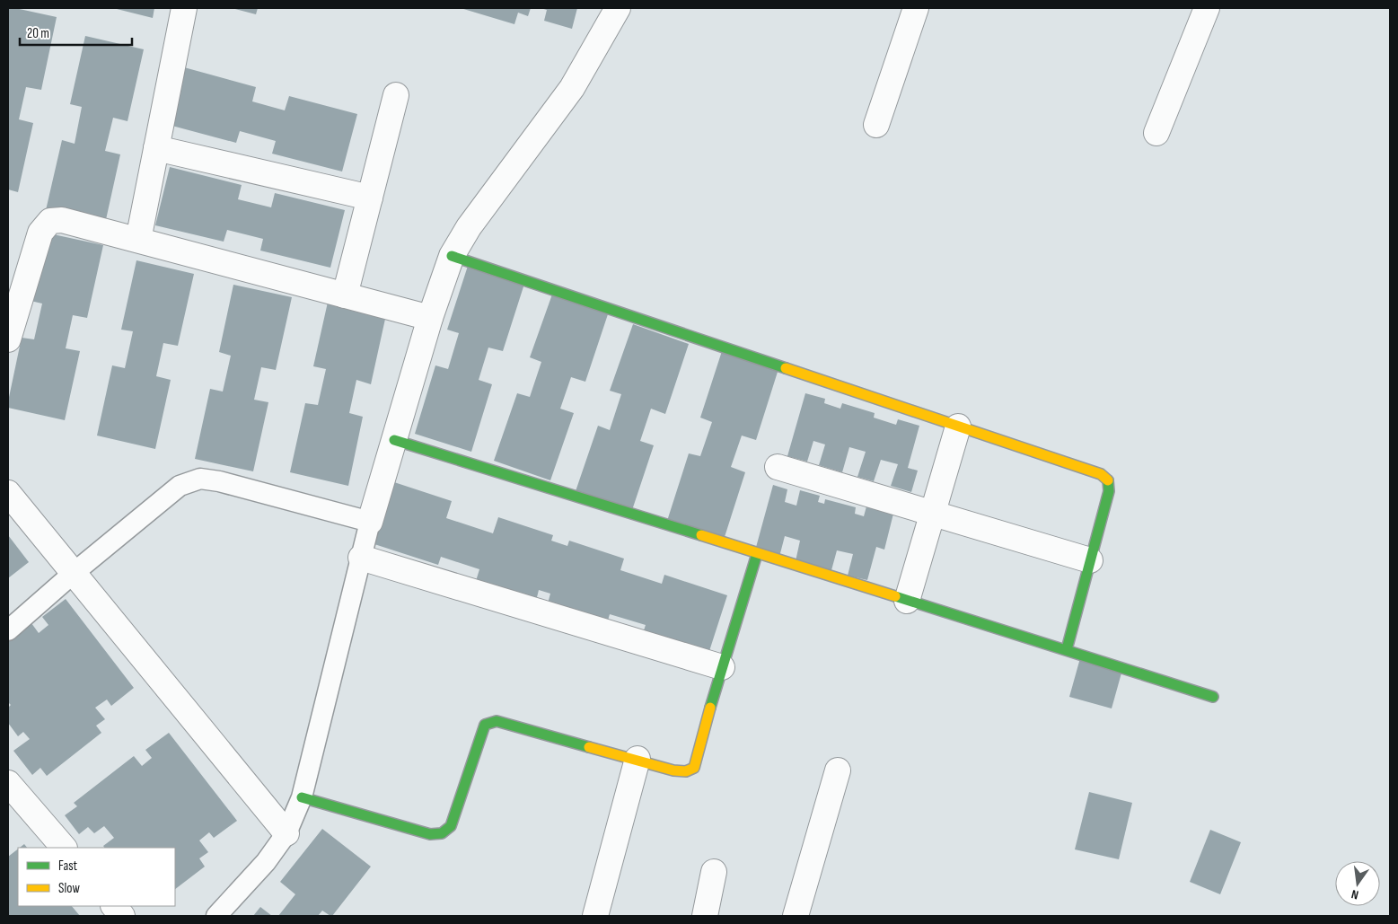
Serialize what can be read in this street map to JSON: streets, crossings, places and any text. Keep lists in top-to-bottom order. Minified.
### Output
{"legend":["Fast","Slow"],"scale_bar":"20 m","north":"bottom"}
